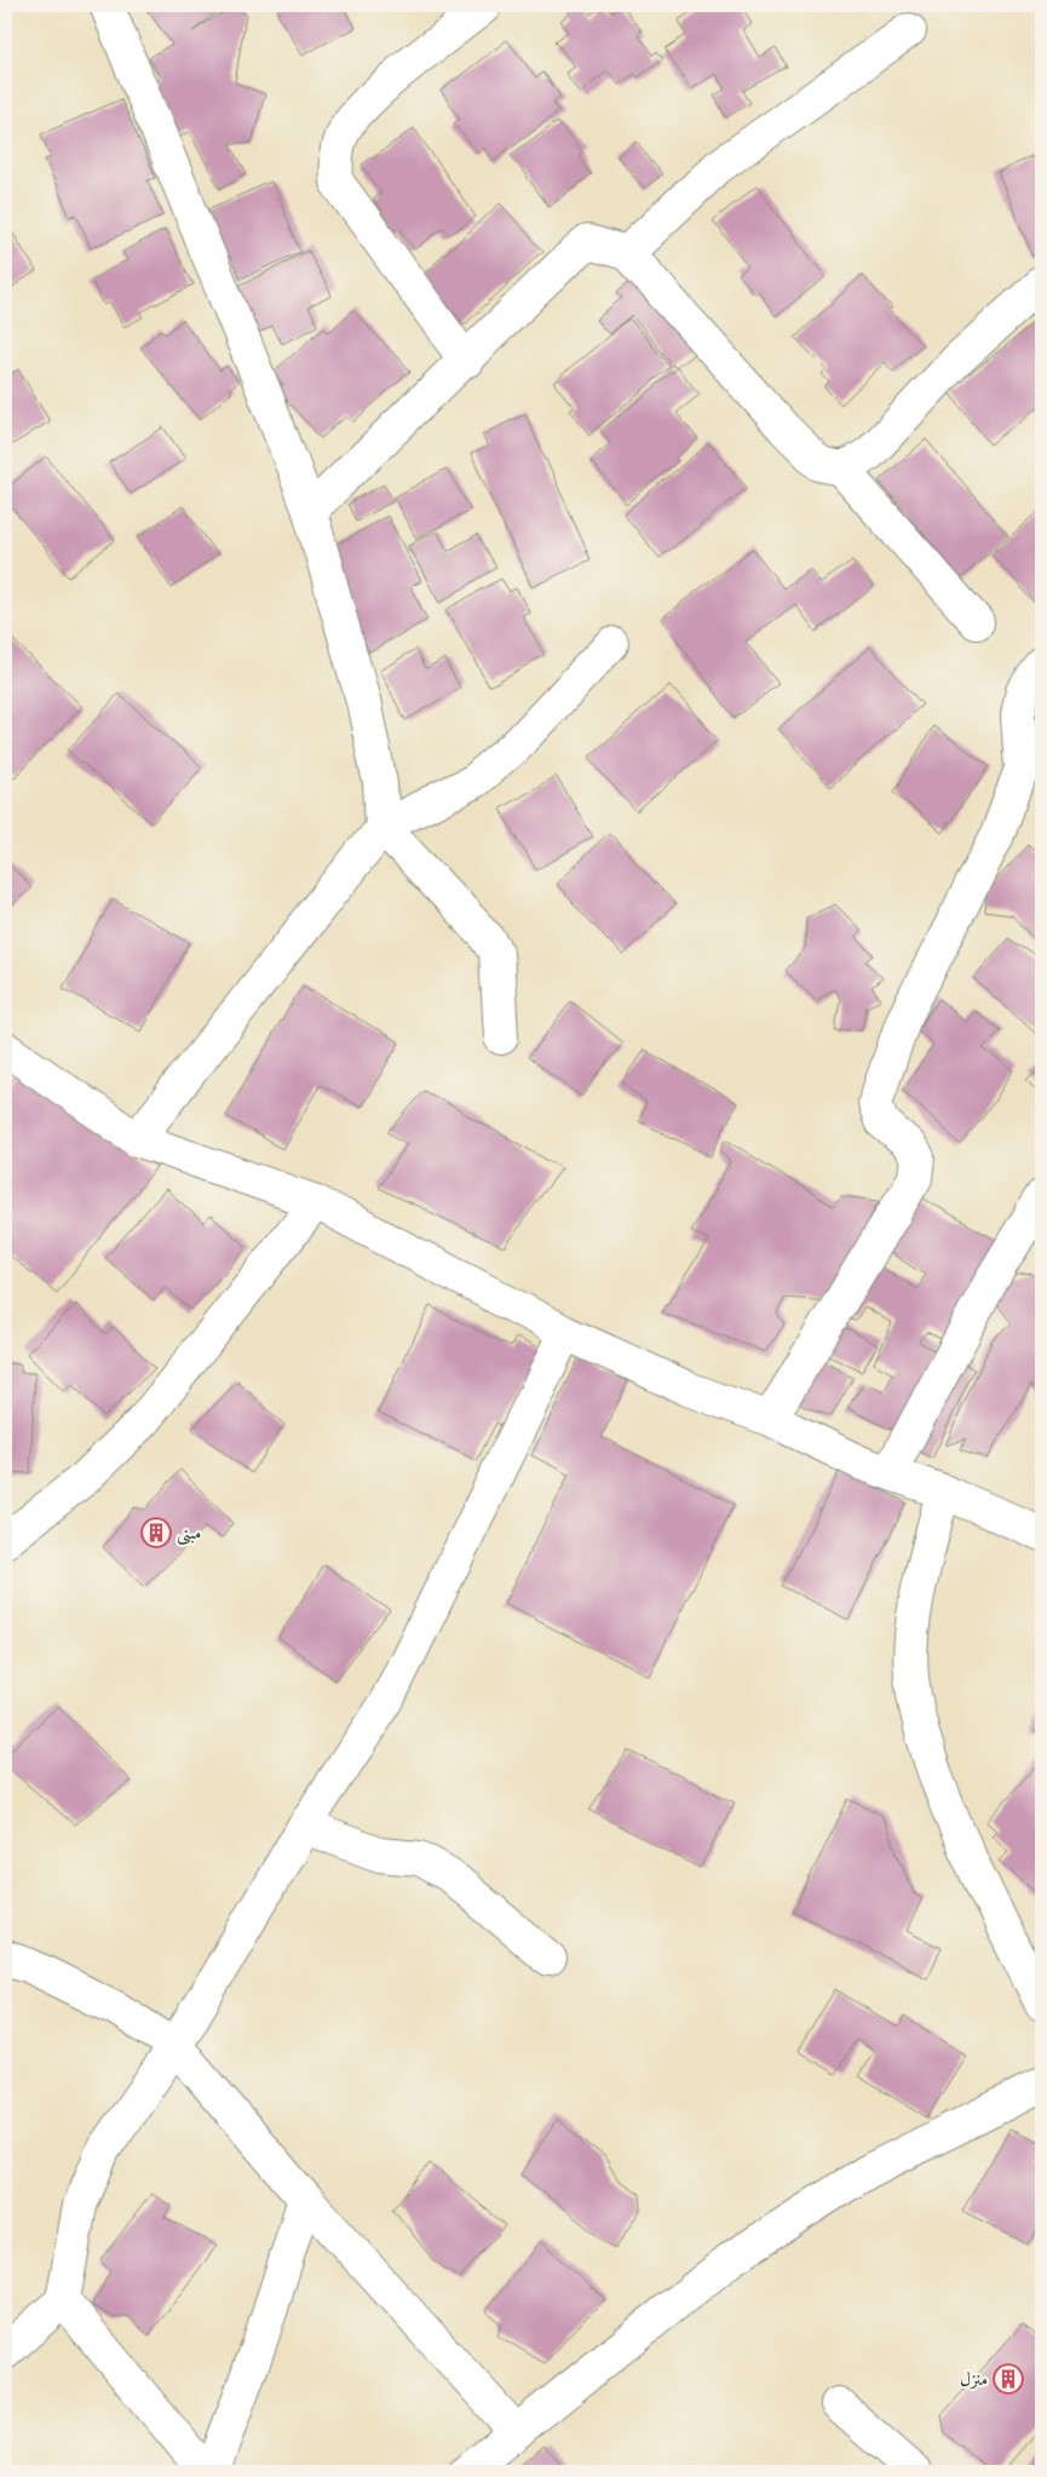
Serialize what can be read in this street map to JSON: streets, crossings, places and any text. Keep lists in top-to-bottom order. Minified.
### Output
{"places":{"building":["مبنى","منزل"]}}
